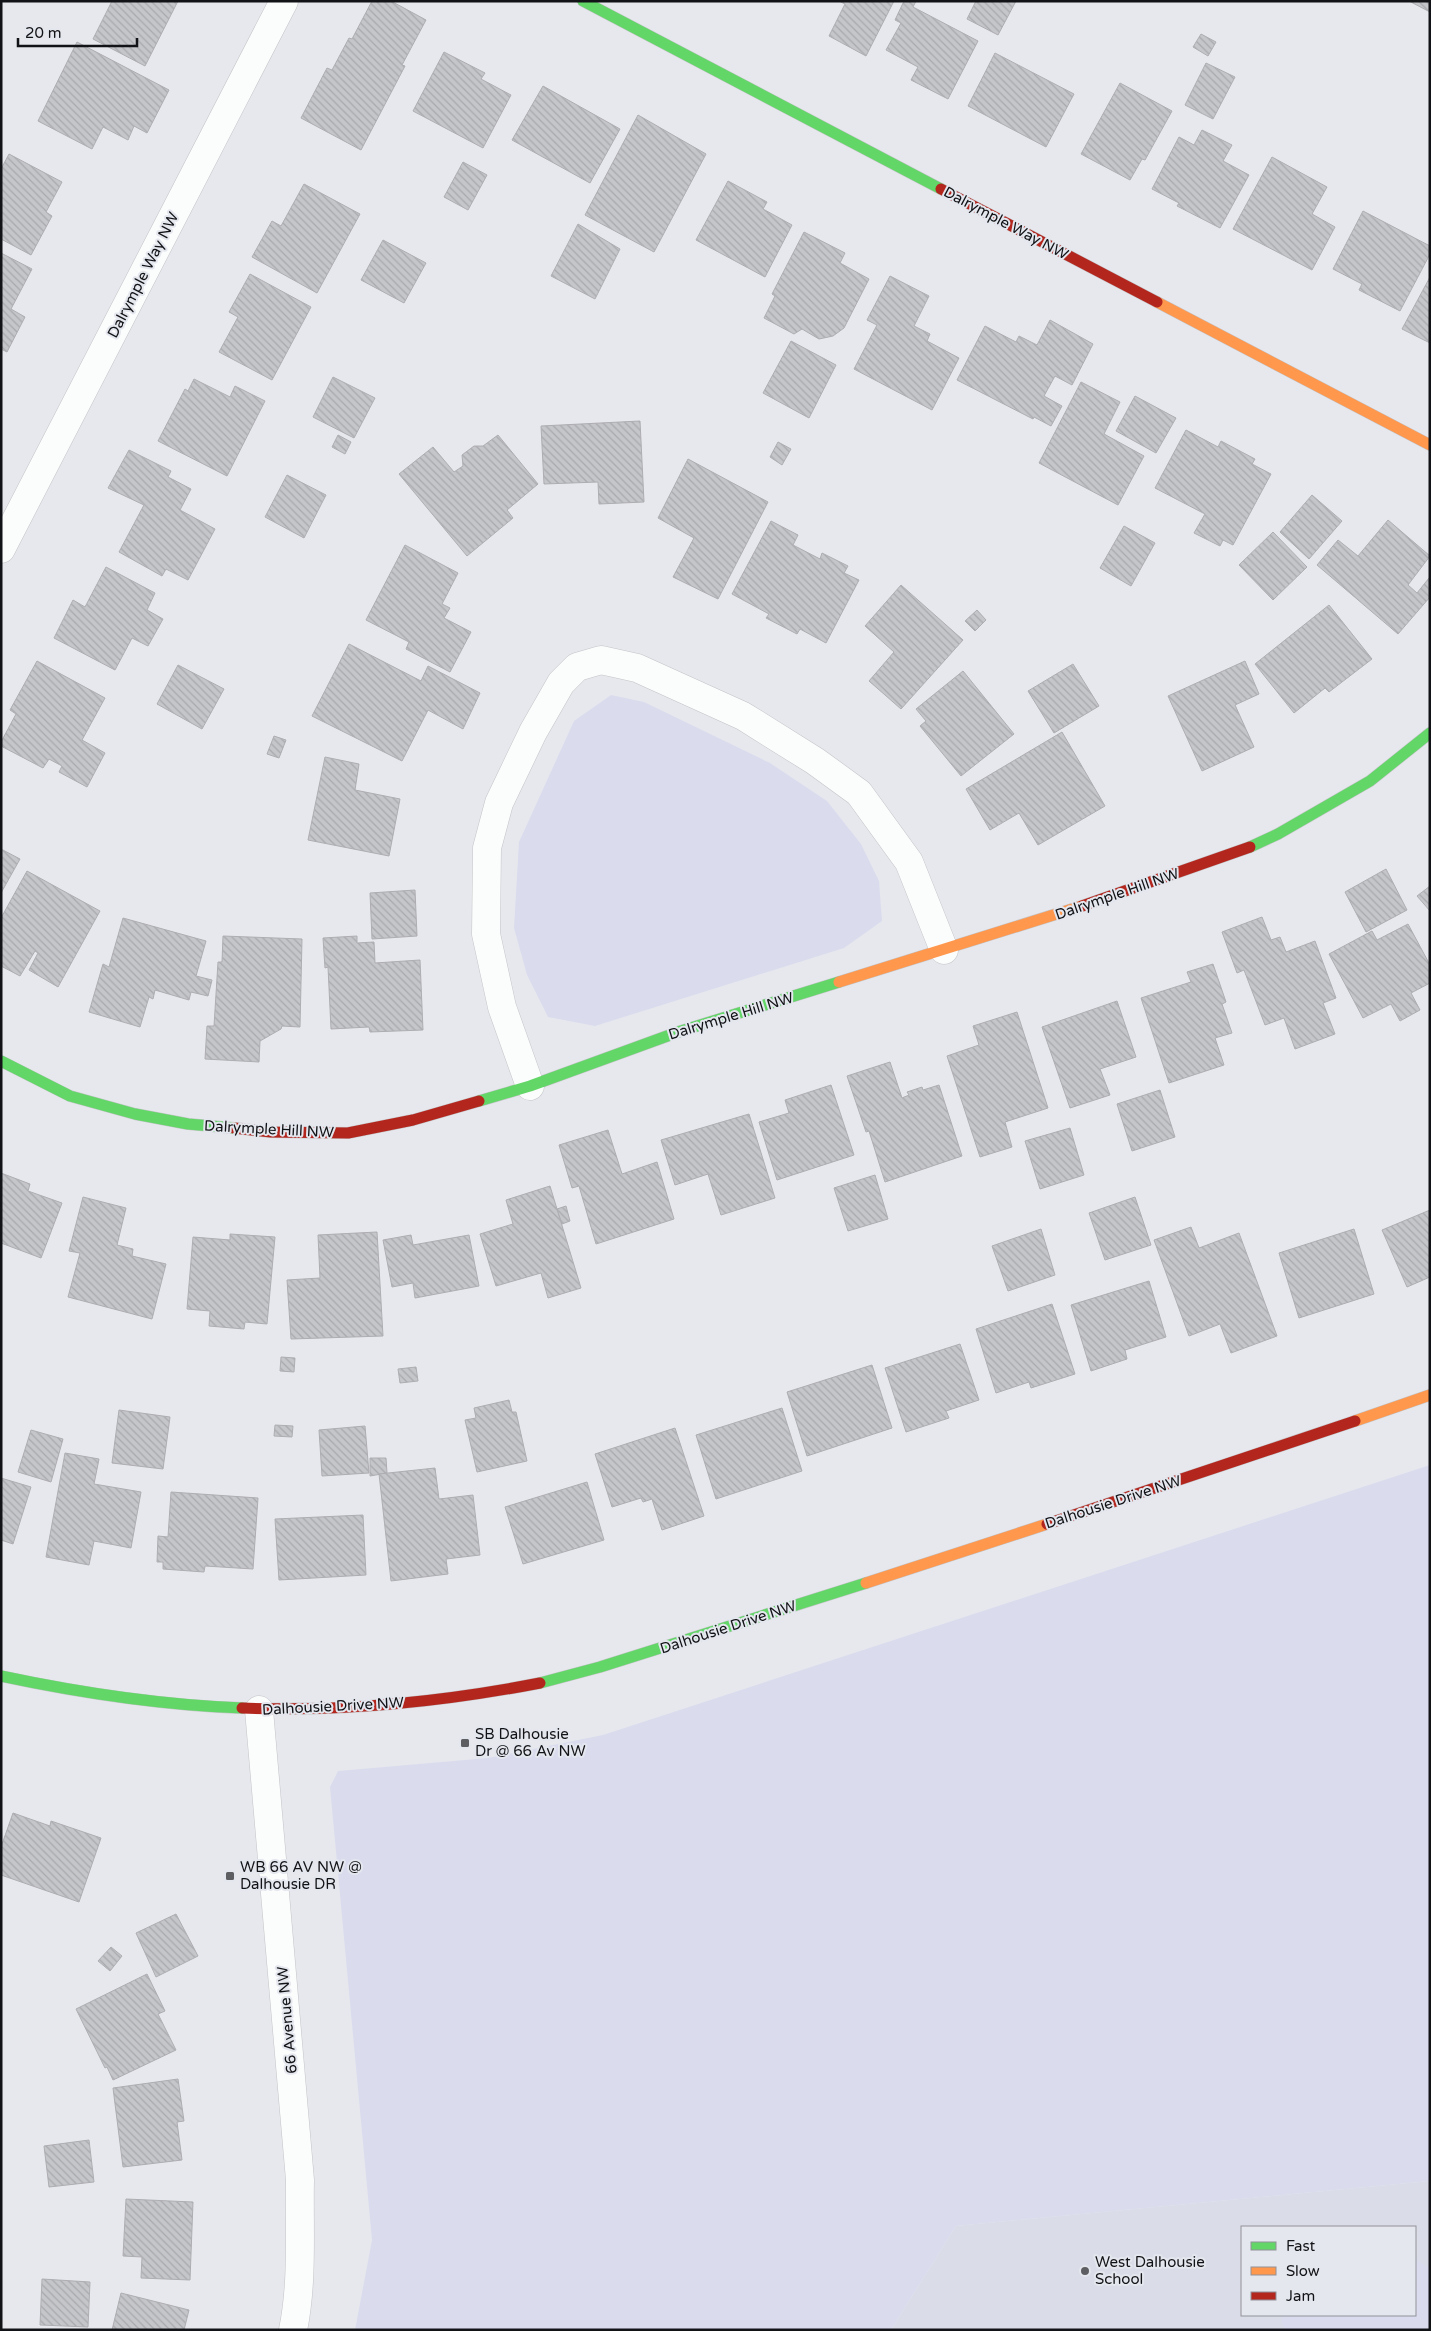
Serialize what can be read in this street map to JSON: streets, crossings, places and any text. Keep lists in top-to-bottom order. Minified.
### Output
{"streets":{"street":["Dalrymple Way NW","Dalrymple Hill NW","Dalhousie Drive NW","66 Avenue NW"]},"crossings":[["Dalhousie Drive NW","66 Avenue NW"]],"places":{"transit":["SB Dalhousie Dr @ 66 Av NW","WB 66 AV NW @ Dalhousie DR"],"other":["West Dalhousie School"]},"legend":["Fast","Slow","Jam"],"scale_bar":"20 m"}
